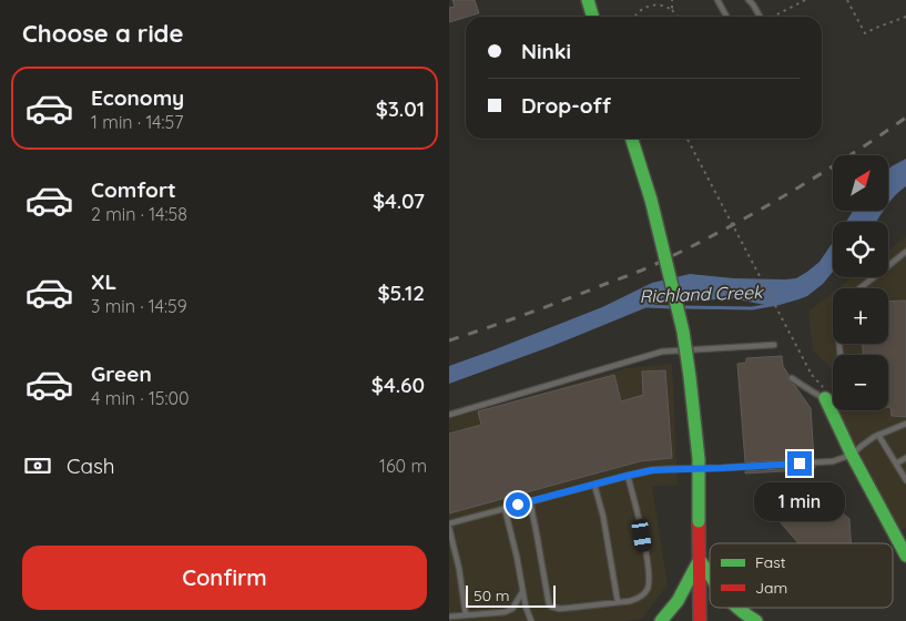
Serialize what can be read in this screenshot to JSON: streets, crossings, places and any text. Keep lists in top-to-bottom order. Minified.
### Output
{"water":["Richland Creek"],"legend":["Fast","Jam"],"scale_bar":"50 m","north":"top right","page":{"heading":"Choose a ride","banner":["Ninki","Drop-off"],"list":[{"name":"Economy","note":"1 min · 14:57","value":"$3.01"},{"name":"Comfort","note":"2 min · 14:58","value":"$4.07"},{"name":"XL","note":"3 min · 14:59","value":"$5.12"},{"name":"Green","note":"4 min · 15:00","value":"$4.60"}],"map_buttons":["+","−"],"pay":["Cash","160 m"],"bubble":"1 min","buttons":"Confirm","scale":"50 m"}}
